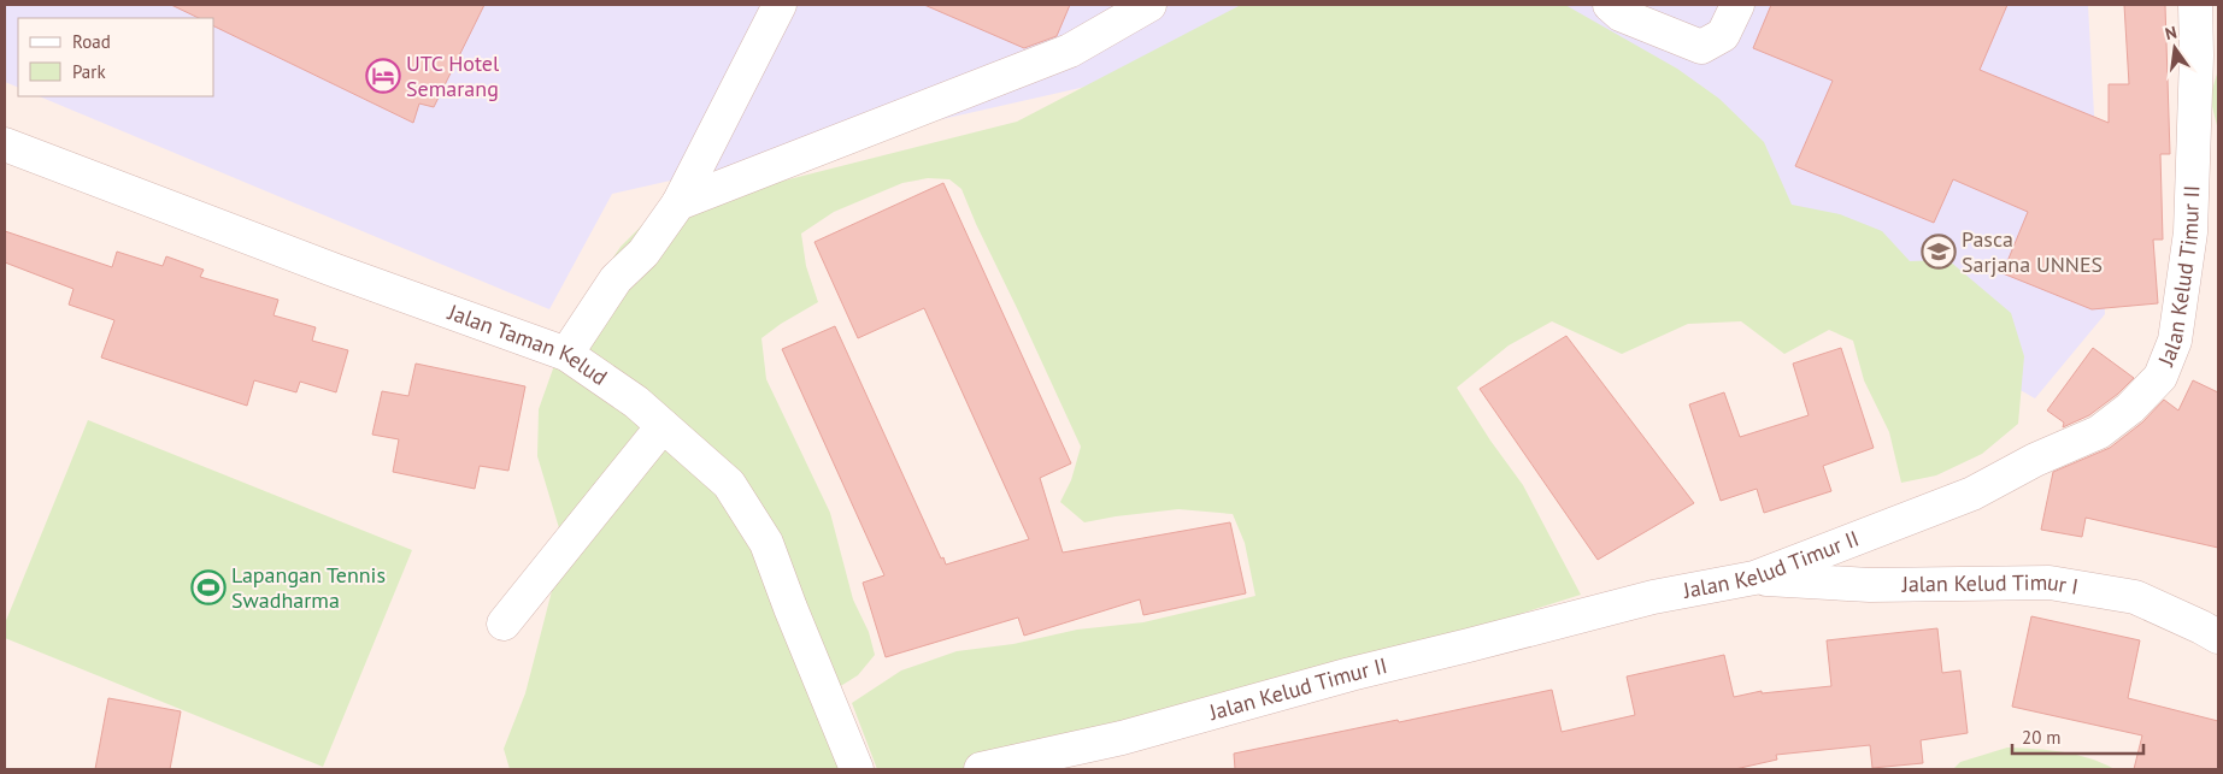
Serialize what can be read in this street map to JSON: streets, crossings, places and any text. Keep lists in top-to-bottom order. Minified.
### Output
{"streets":{"street":["Jalan Kelud Timur II","Jalan Taman Kelud","Jalan Kelud Timur I"]},"crossings":[["Jalan Kelud Timur II","Jalan Kelud Timur I"]],"places":{"hotel":["UTC Hotel Semarang"],"school or university":["Pasca Sarjana UNNES"],"sports":["Lapangan Tennis Swadharma"]},"legend":["Road","Park"],"scale_bar":"20 m","north":"top"}
